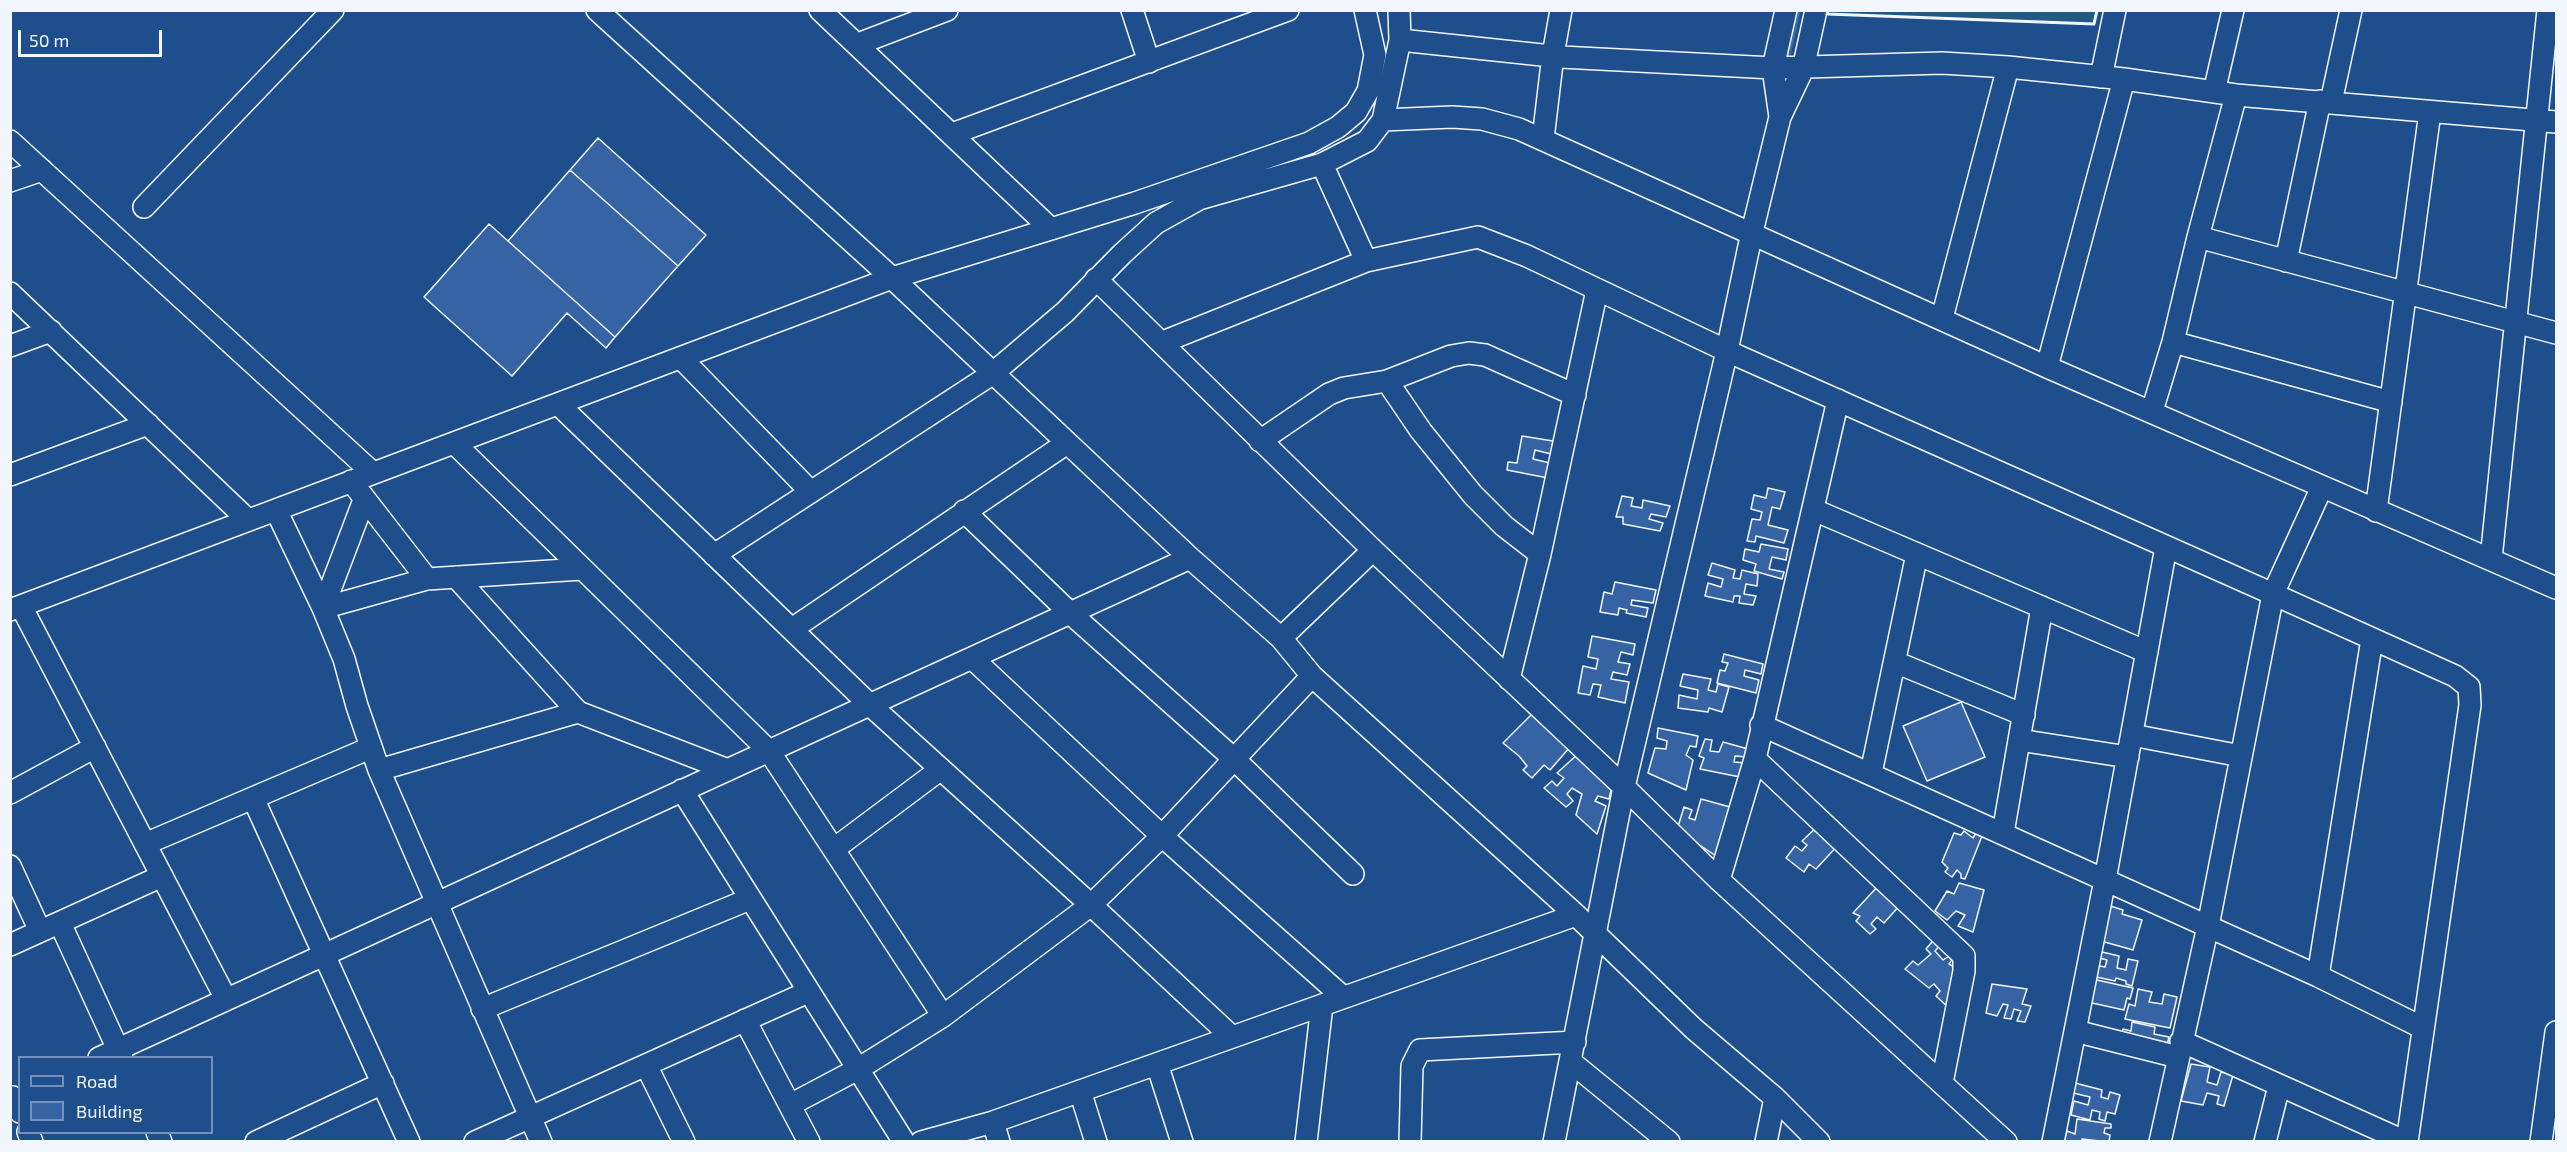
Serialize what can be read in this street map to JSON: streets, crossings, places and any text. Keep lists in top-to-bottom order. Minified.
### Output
{"legend":["Road","Building"],"scale_bar":"50 m"}
